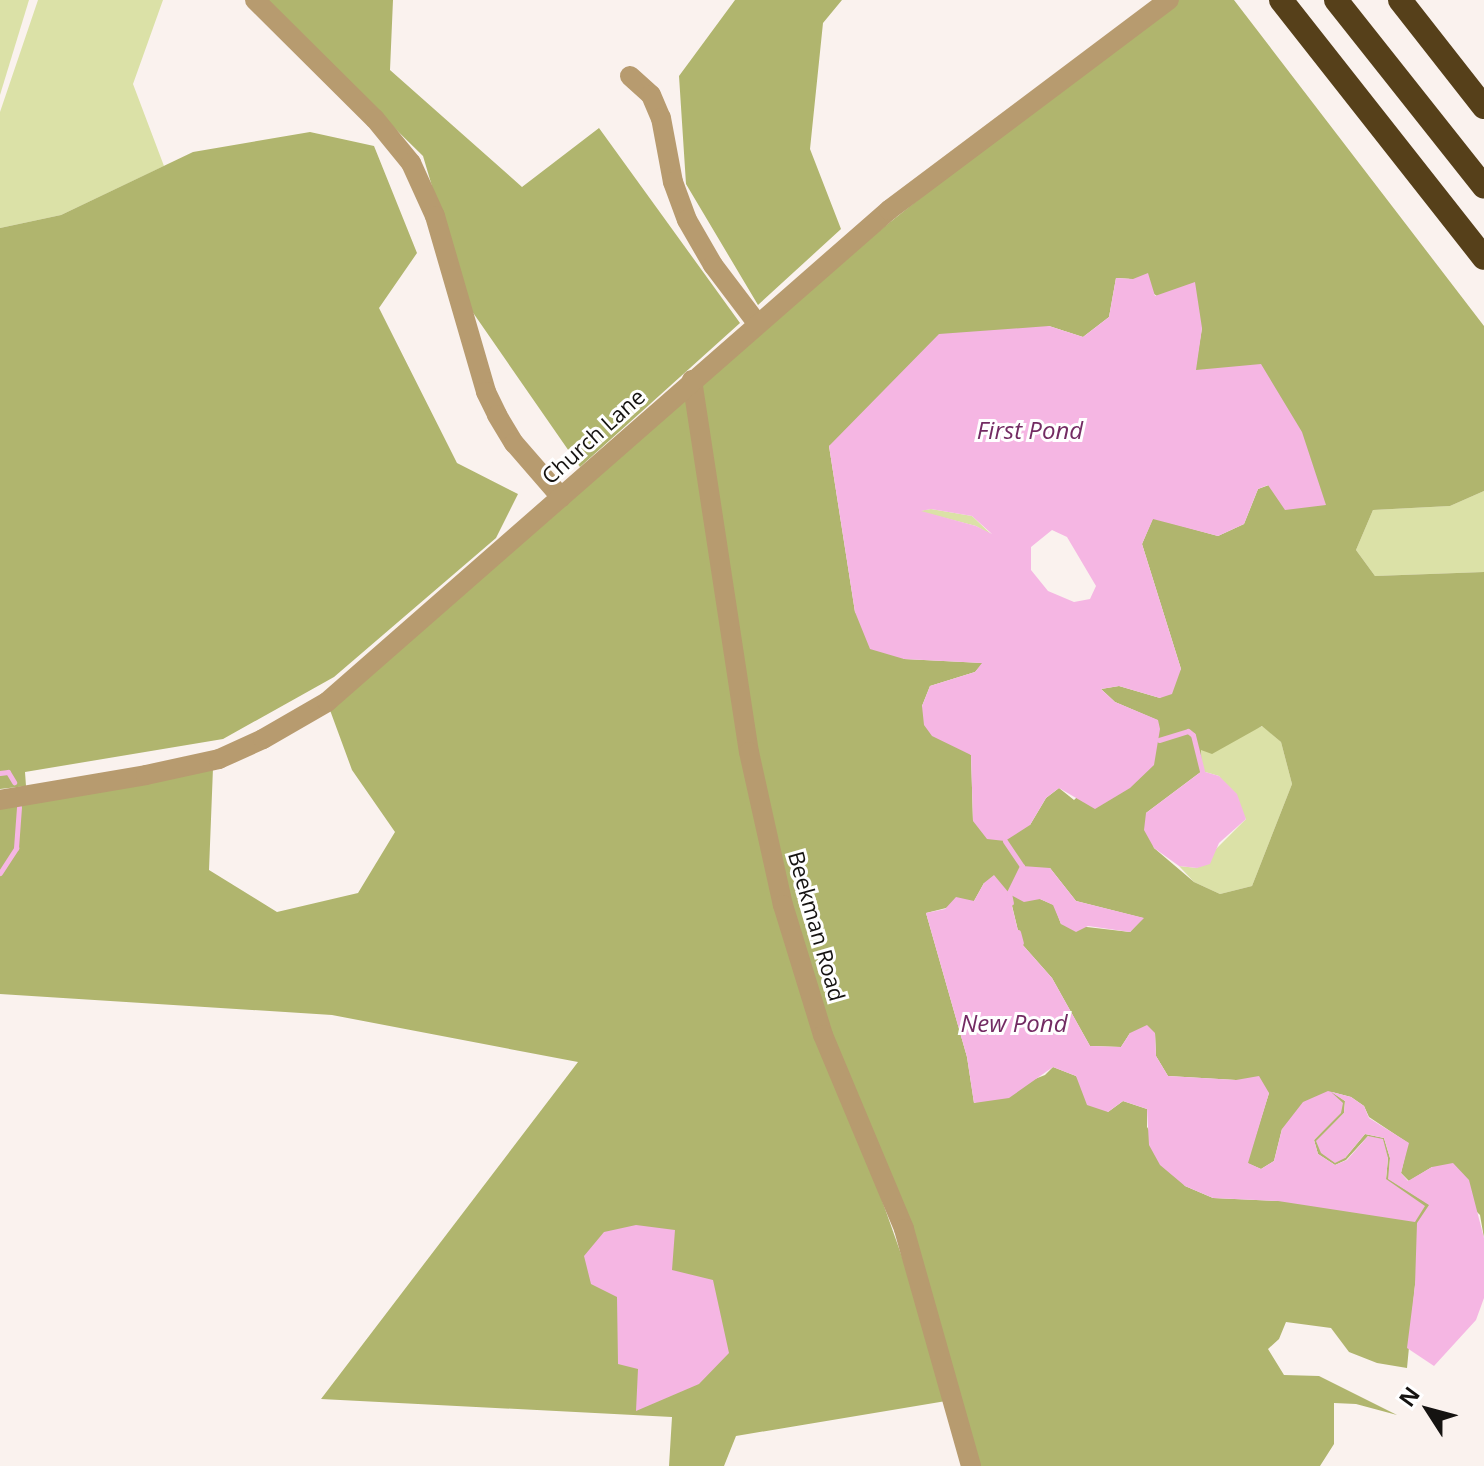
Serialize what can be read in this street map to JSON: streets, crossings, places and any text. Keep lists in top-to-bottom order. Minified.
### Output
{"streets":{"street":["Church Lane","Beekman Road"]},"crossings":[["Church Lane","Beekman Road"]],"water":["First Pond","New Pond"],"north":"top left"}
